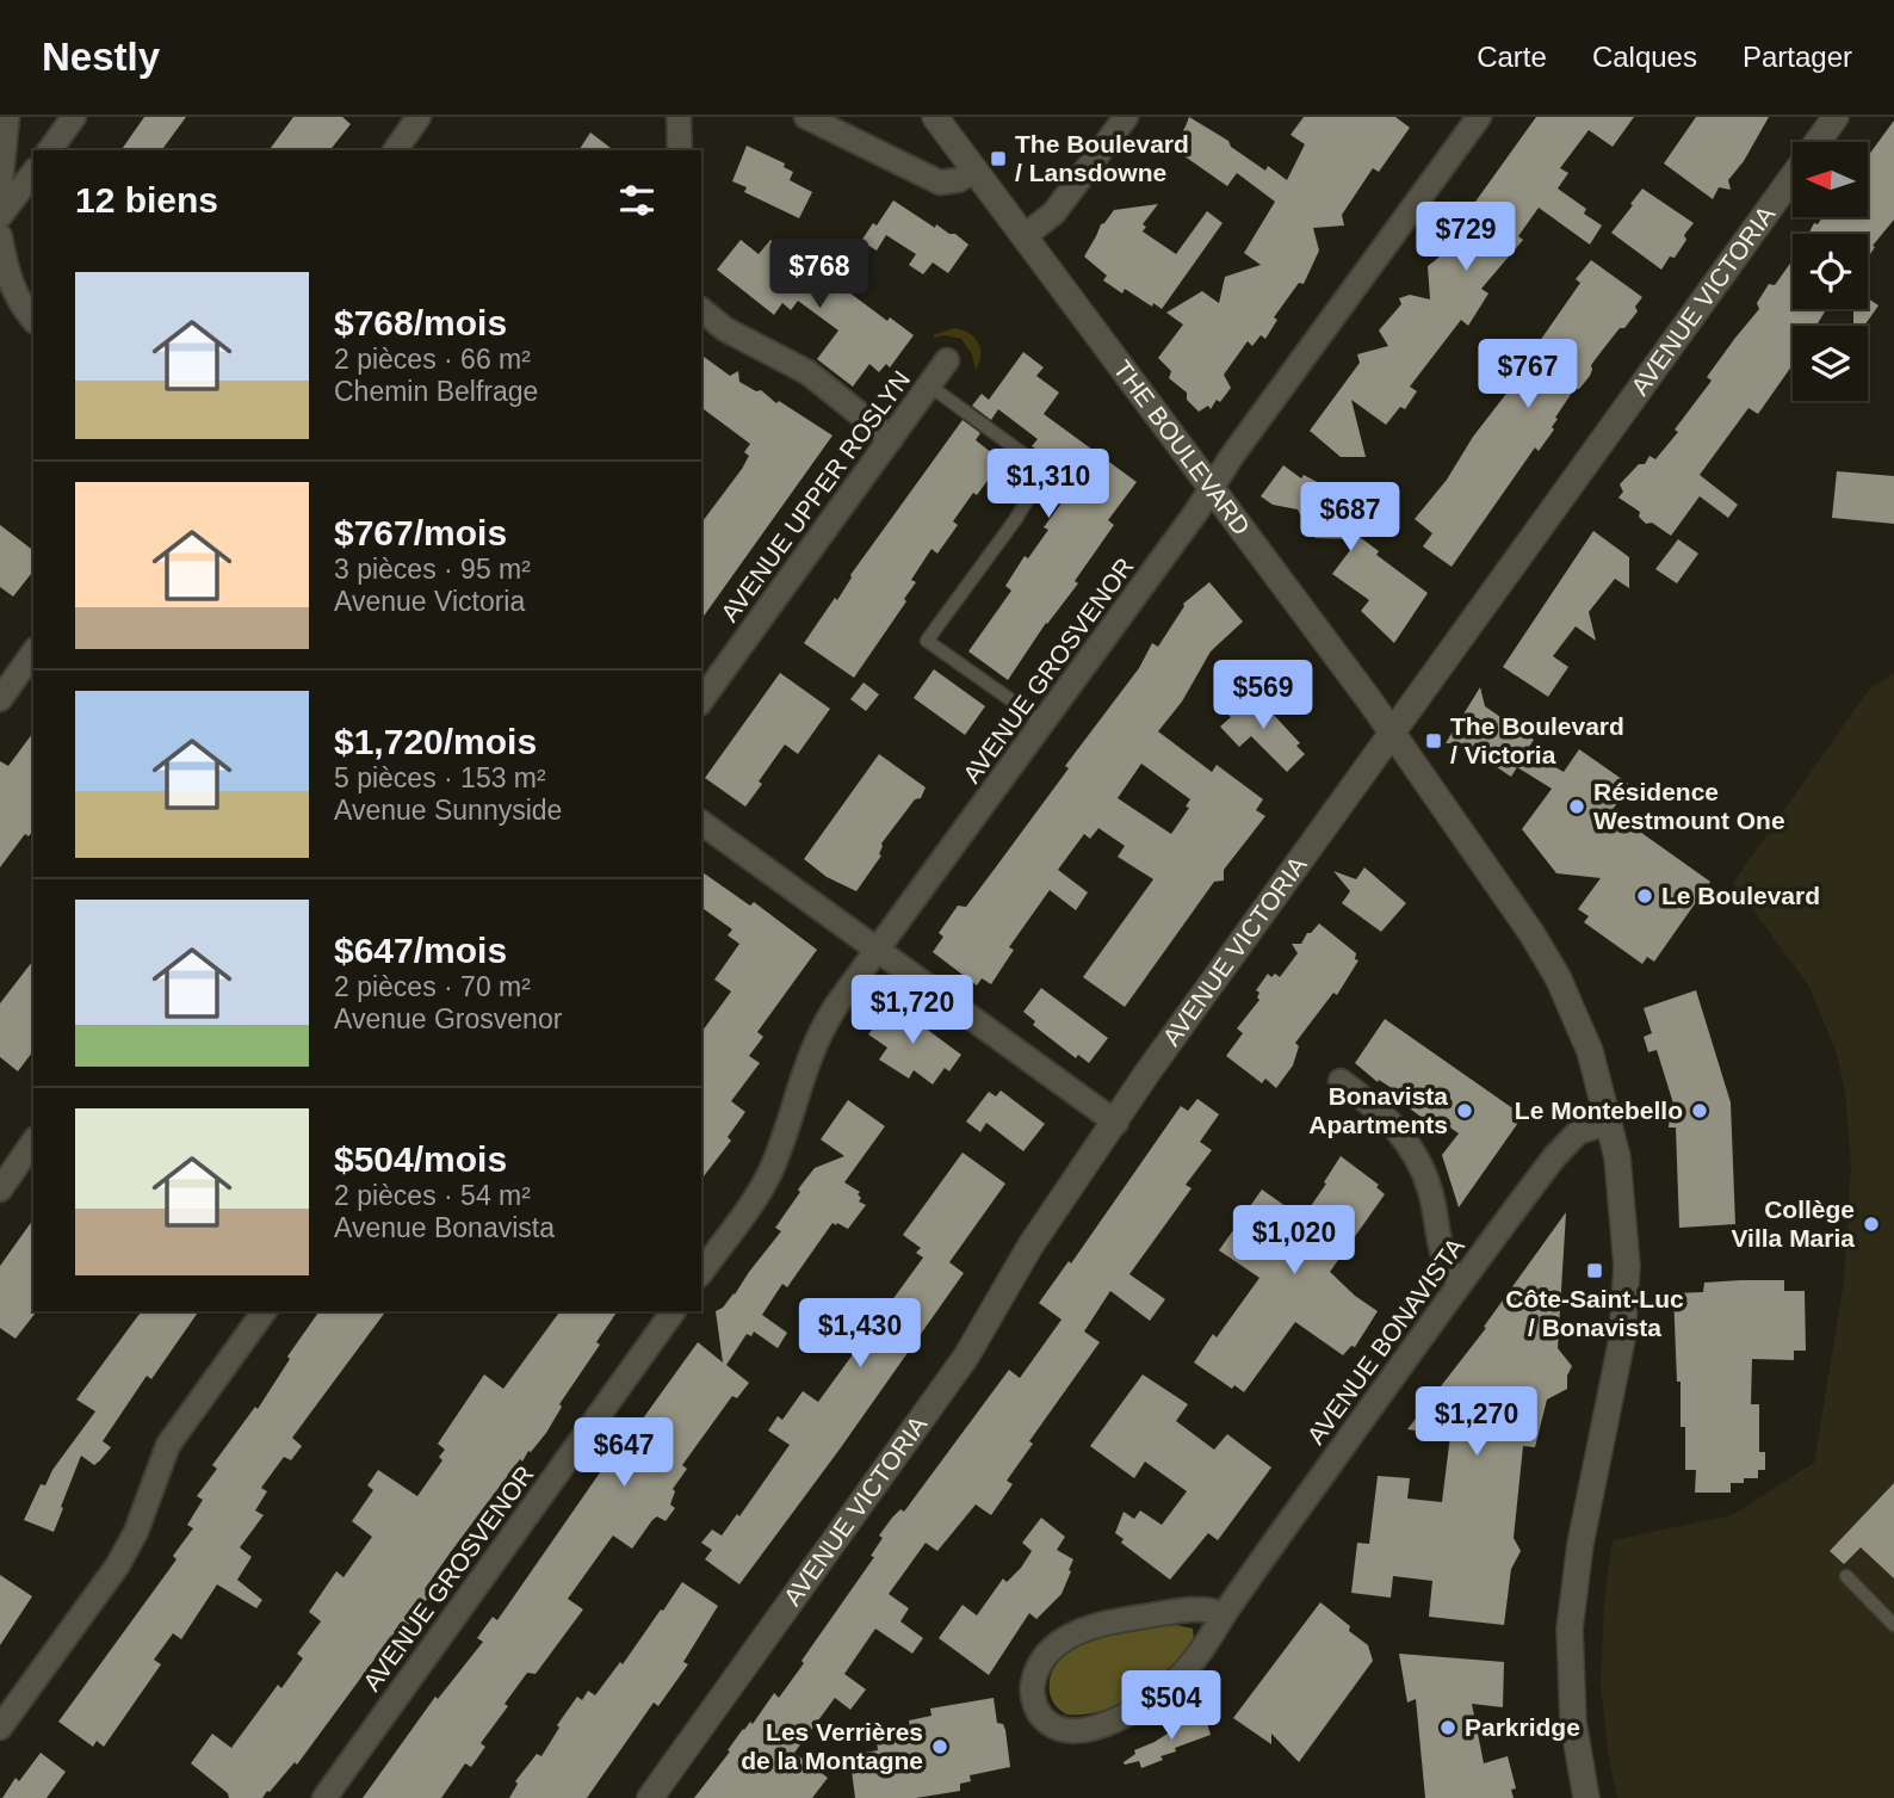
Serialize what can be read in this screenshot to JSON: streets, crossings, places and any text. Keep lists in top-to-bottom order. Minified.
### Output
{"streets":{"street":["AVENUE VICTORIA","THE BOULEVARD","AVENUE UPPER ROSLYN","AVENUE GROSVENOR","AVENUE BONAVISTA"]},"crossings":[["AVENUE VICTORIA","THE BOULEVARD"],["THE BOULEVARD","AVENUE GROSVENOR"],["THE BOULEVARD","AVENUE BONAVISTA"]],"places":{"transit":["The Boulevard / Lansdowne","The Boulevard / Victoria","Côte-Saint-Luc / Bonavista"],"other":["Résidence Westmount One","Le Boulevard","Bonavista Apartments","Le Montebello","Collège Villa Maria","Parkridge","Les Verrières de la Montagne"]},"north":"left","page":{"header":"Nestly","nav":["Carte","Calques","Partager"],"heading":"12 biens","price":["$729","$768","$767","$1,310","$687","$569","$1,720","$1,020","$1,430","$1,270","$647","$504"],"list":[{"name":"$768/mois","note":"2 pièces · 66 m² · Chemin Belfrage"},{"name":"$767/mois","note":"3 pièces · 95 m² · Avenue Victoria"},{"name":"$1,720/mois","note":"5 pièces · 153 m² · Avenue Sunnyside"},{"name":"$647/mois","note":"2 pièces · 70 m² · Avenue Grosvenor"},{"name":"$504/mois","note":"2 pièces · 54 m² · Avenue Bonavista"}]}}
